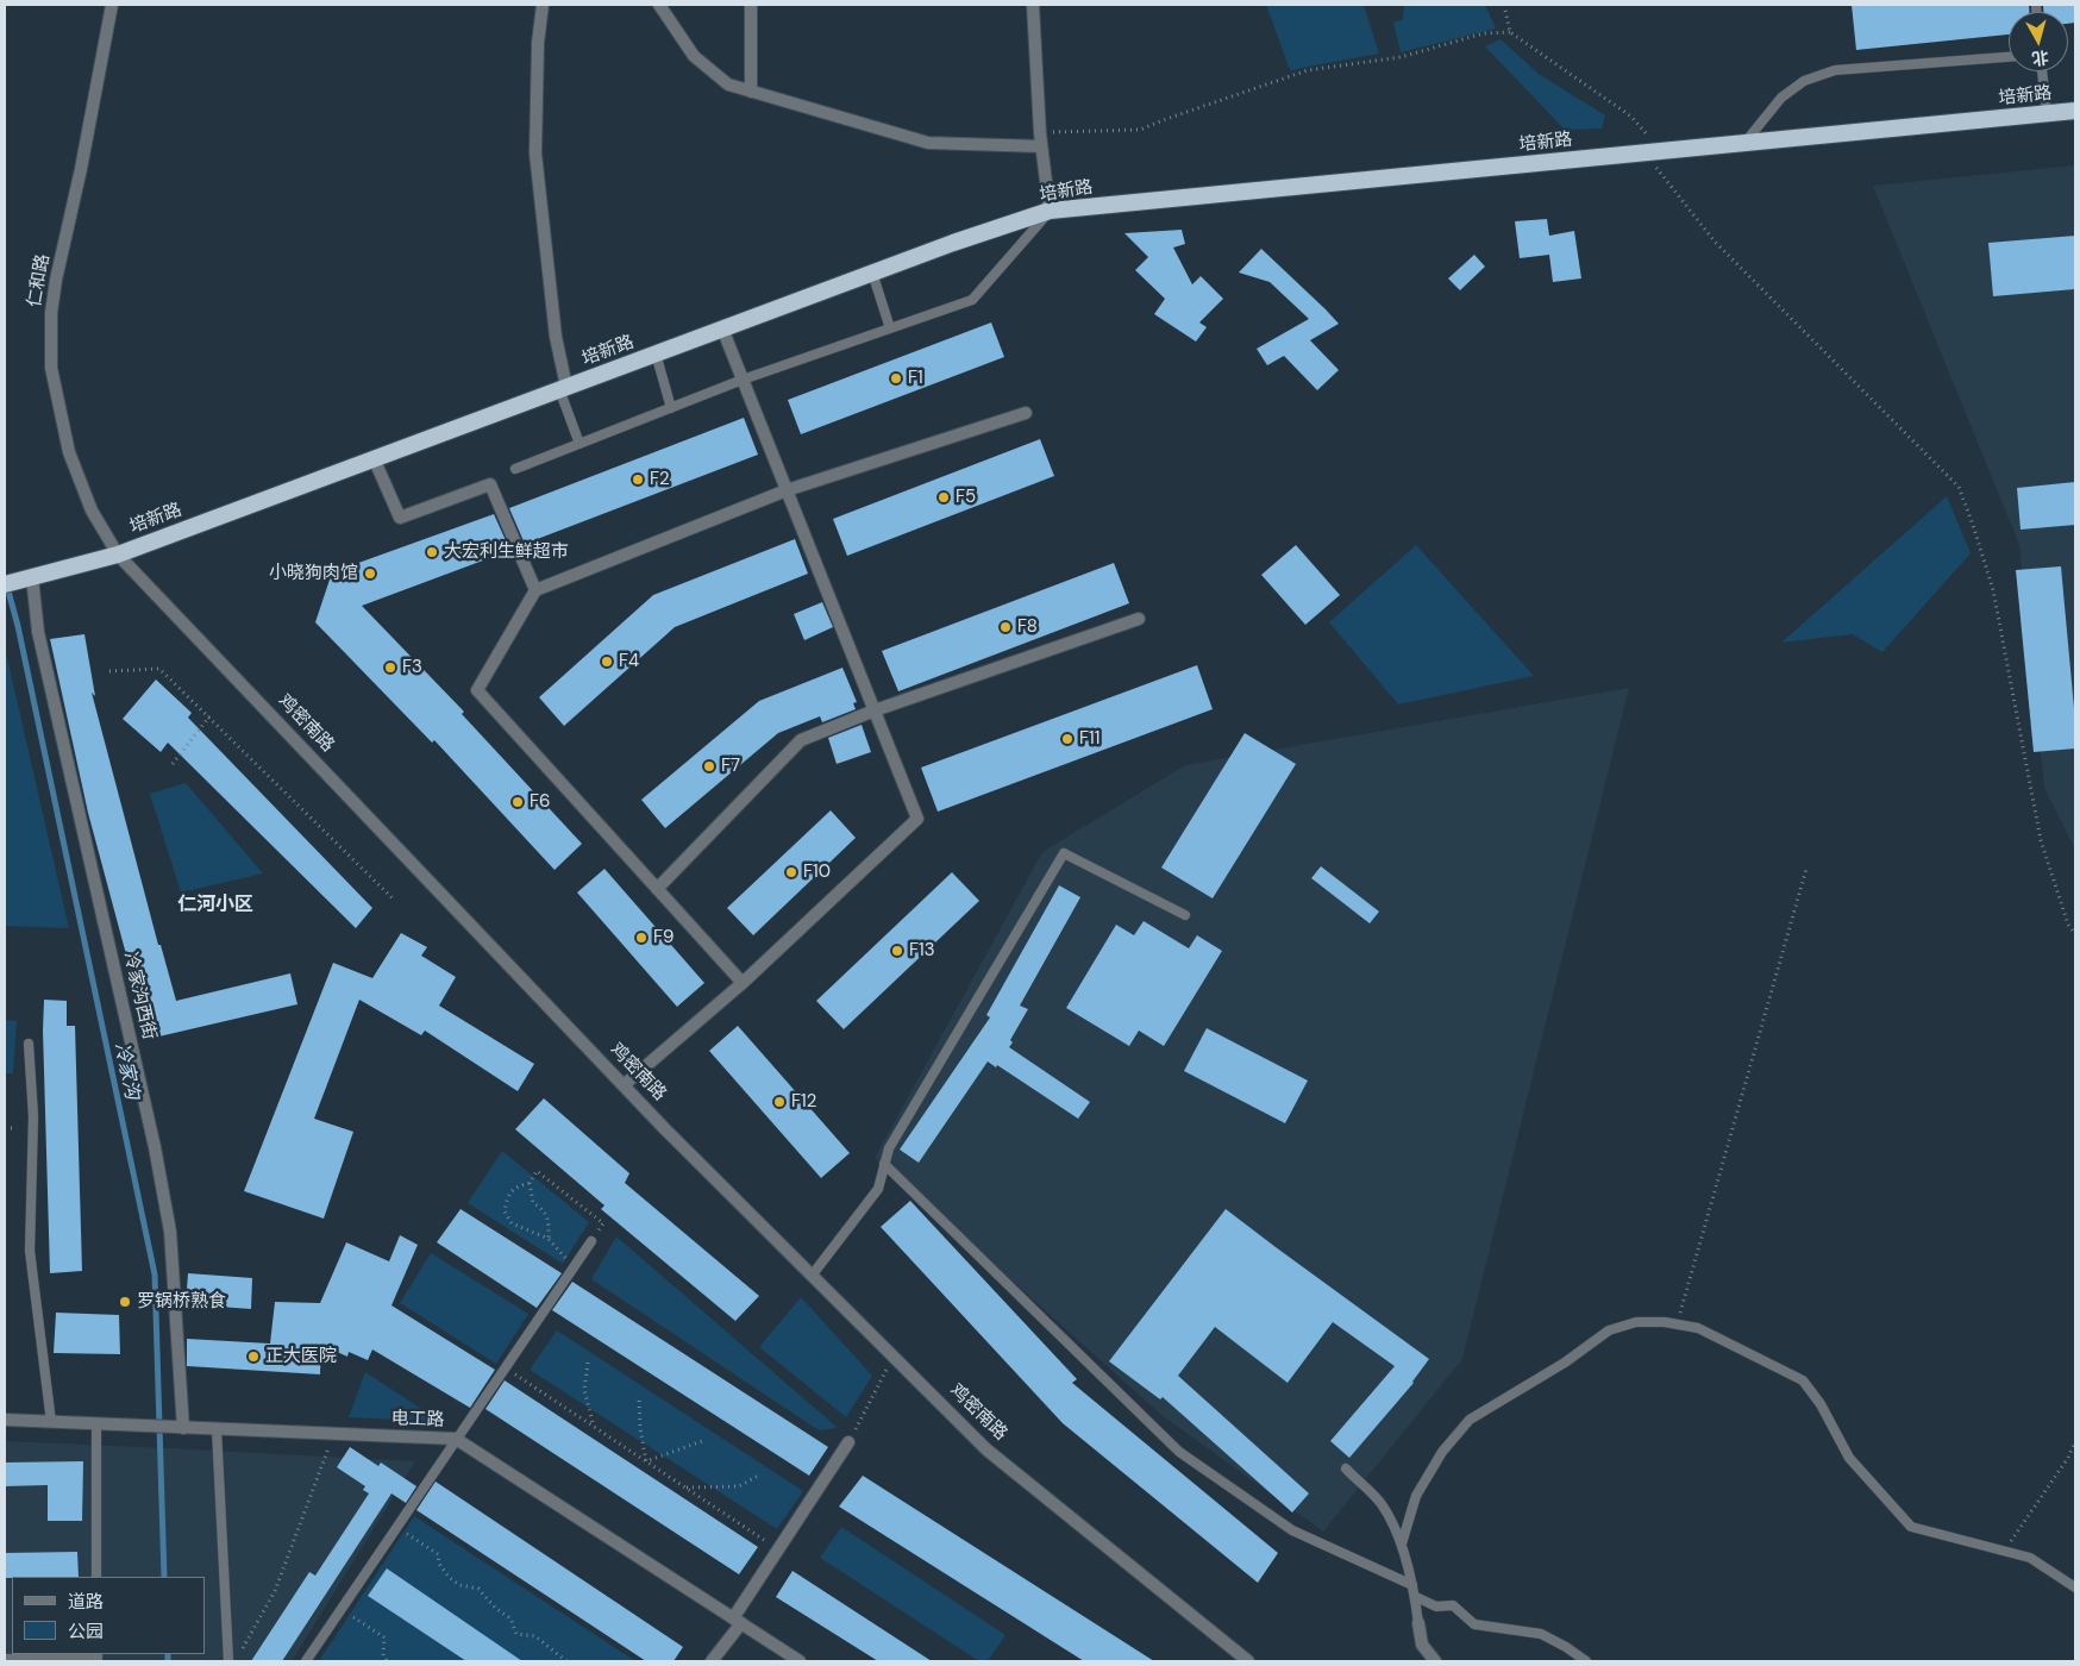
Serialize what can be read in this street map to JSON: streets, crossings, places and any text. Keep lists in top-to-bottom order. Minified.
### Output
{"streets":{"highway":["培新路"],"street":["仁和路","鸡密南路","冷家沟西街","电工路"]},"crossings":[["培新路","仁和路"],["培新路","鸡密南路"],["仁和路","鸡密南路"],["冷家沟西街","电工路"]],"districts":["仁河小区"],"water":["冷家沟"],"places":["F1","F2","F5","大宏利生鲜超市","小晓狗肉馆","F8","F4","F3","F11","F7","F6","F10","F9","F13","F12","罗锅桥熟食","正大医院"],"legend":["道路","公园"],"north":"bottom"}
